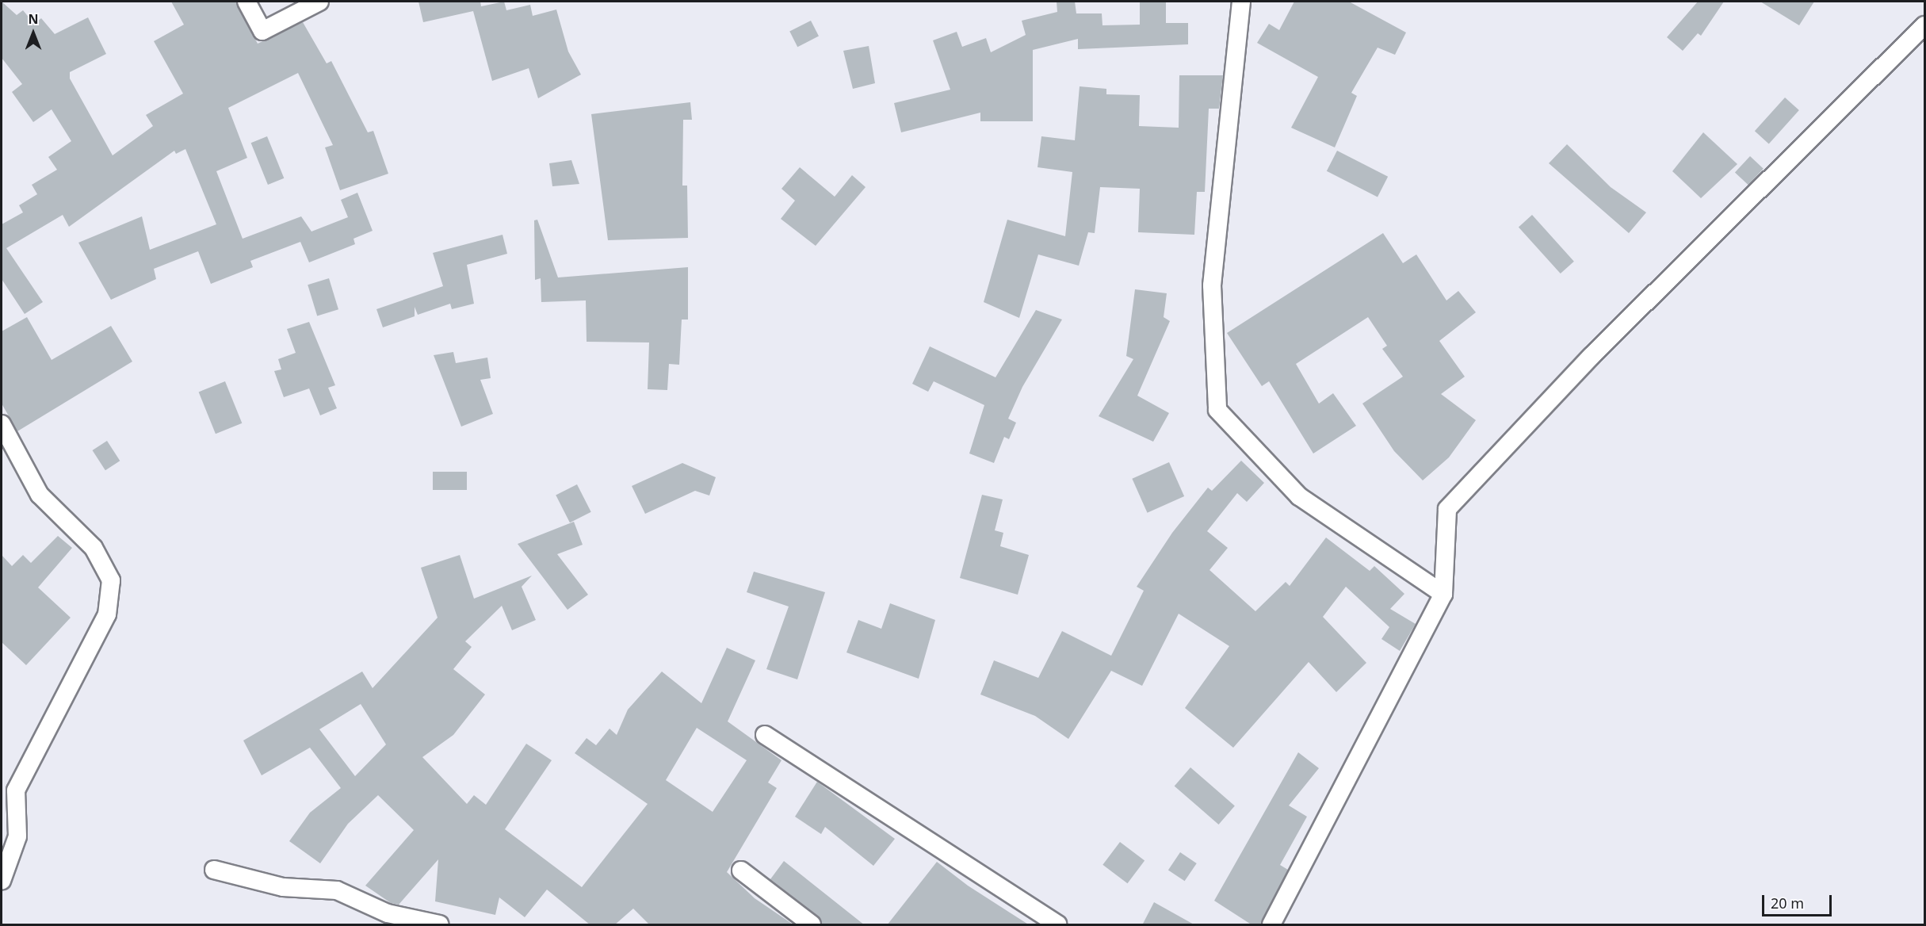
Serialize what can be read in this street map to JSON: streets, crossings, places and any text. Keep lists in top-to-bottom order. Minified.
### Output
{"scale_bar":"20 m","north":"top"}
